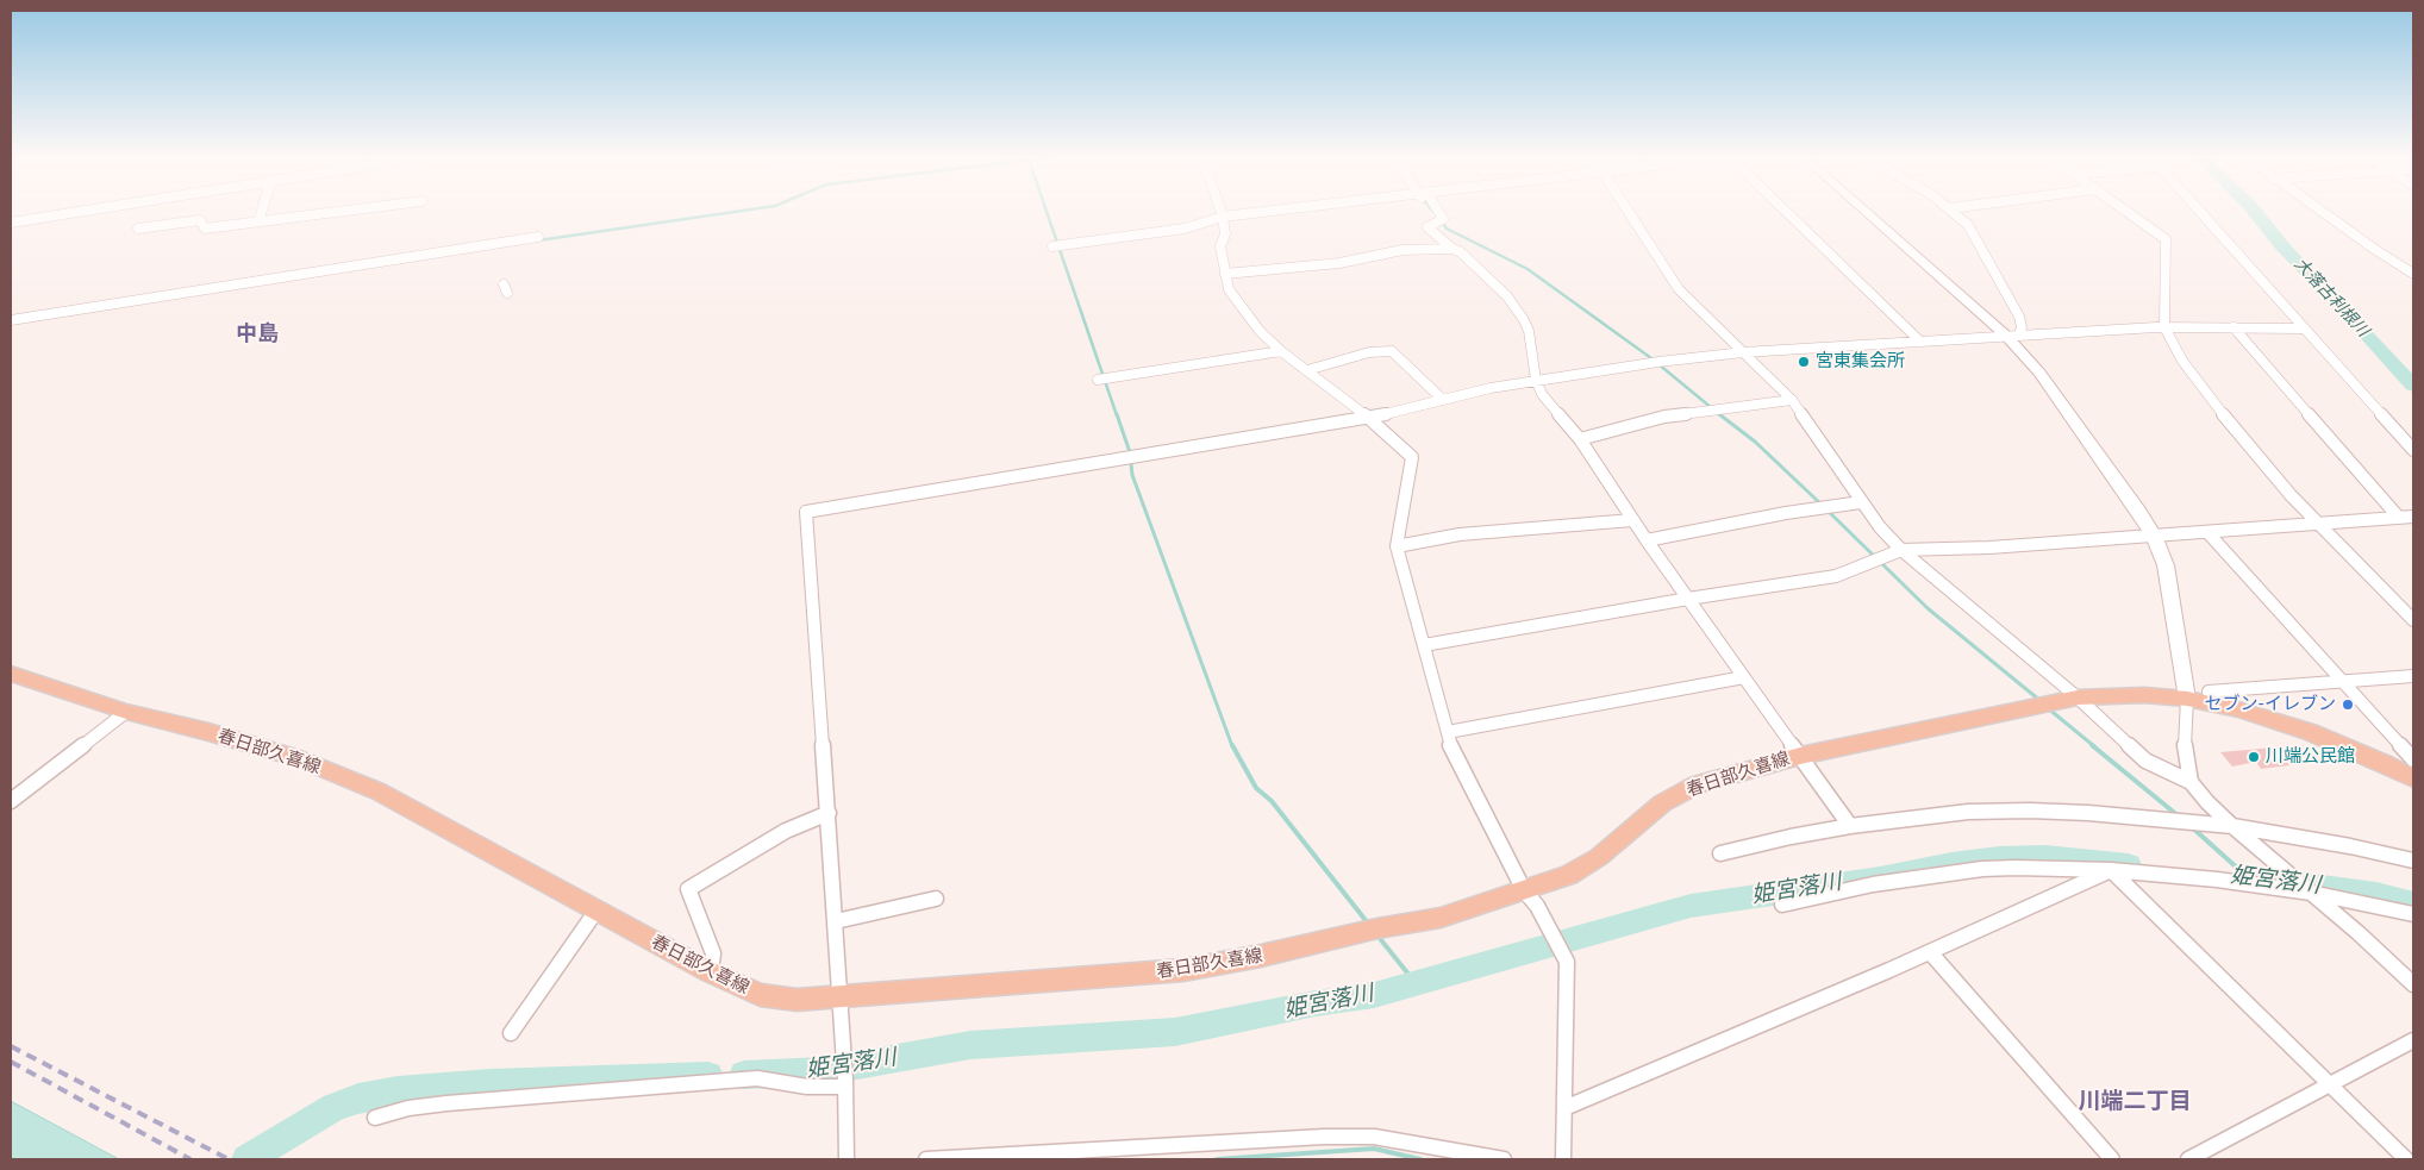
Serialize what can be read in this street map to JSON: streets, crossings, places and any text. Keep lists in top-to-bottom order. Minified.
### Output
{"streets":{"main road":["春日部久喜線"]},"districts":["中島","川端二丁目"],"water":["大落古利根川","姫宮落川"],"places":["宮東集会所","セブン-イレブン","川端公民館"]}
